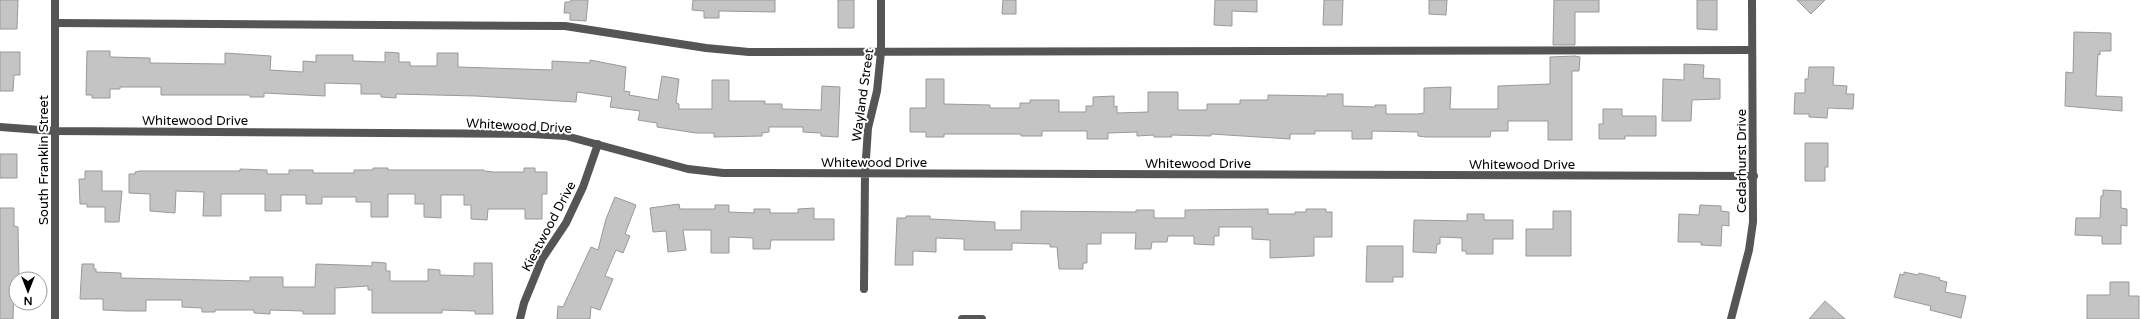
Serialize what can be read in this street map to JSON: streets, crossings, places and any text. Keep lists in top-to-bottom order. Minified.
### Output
{"streets":{"street":["Wayland Street","Whitewood Drive","South Franklin Street","Cedarhurst Drive","Kiestwood Drive"]},"crossings":[["Wayland Street","Whitewood Drive"],["Whitewood Drive","South Franklin Street"],["Whitewood Drive","Cedarhurst Drive"],["Whitewood Drive","Kiestwood Drive"]],"north":"bottom"}
